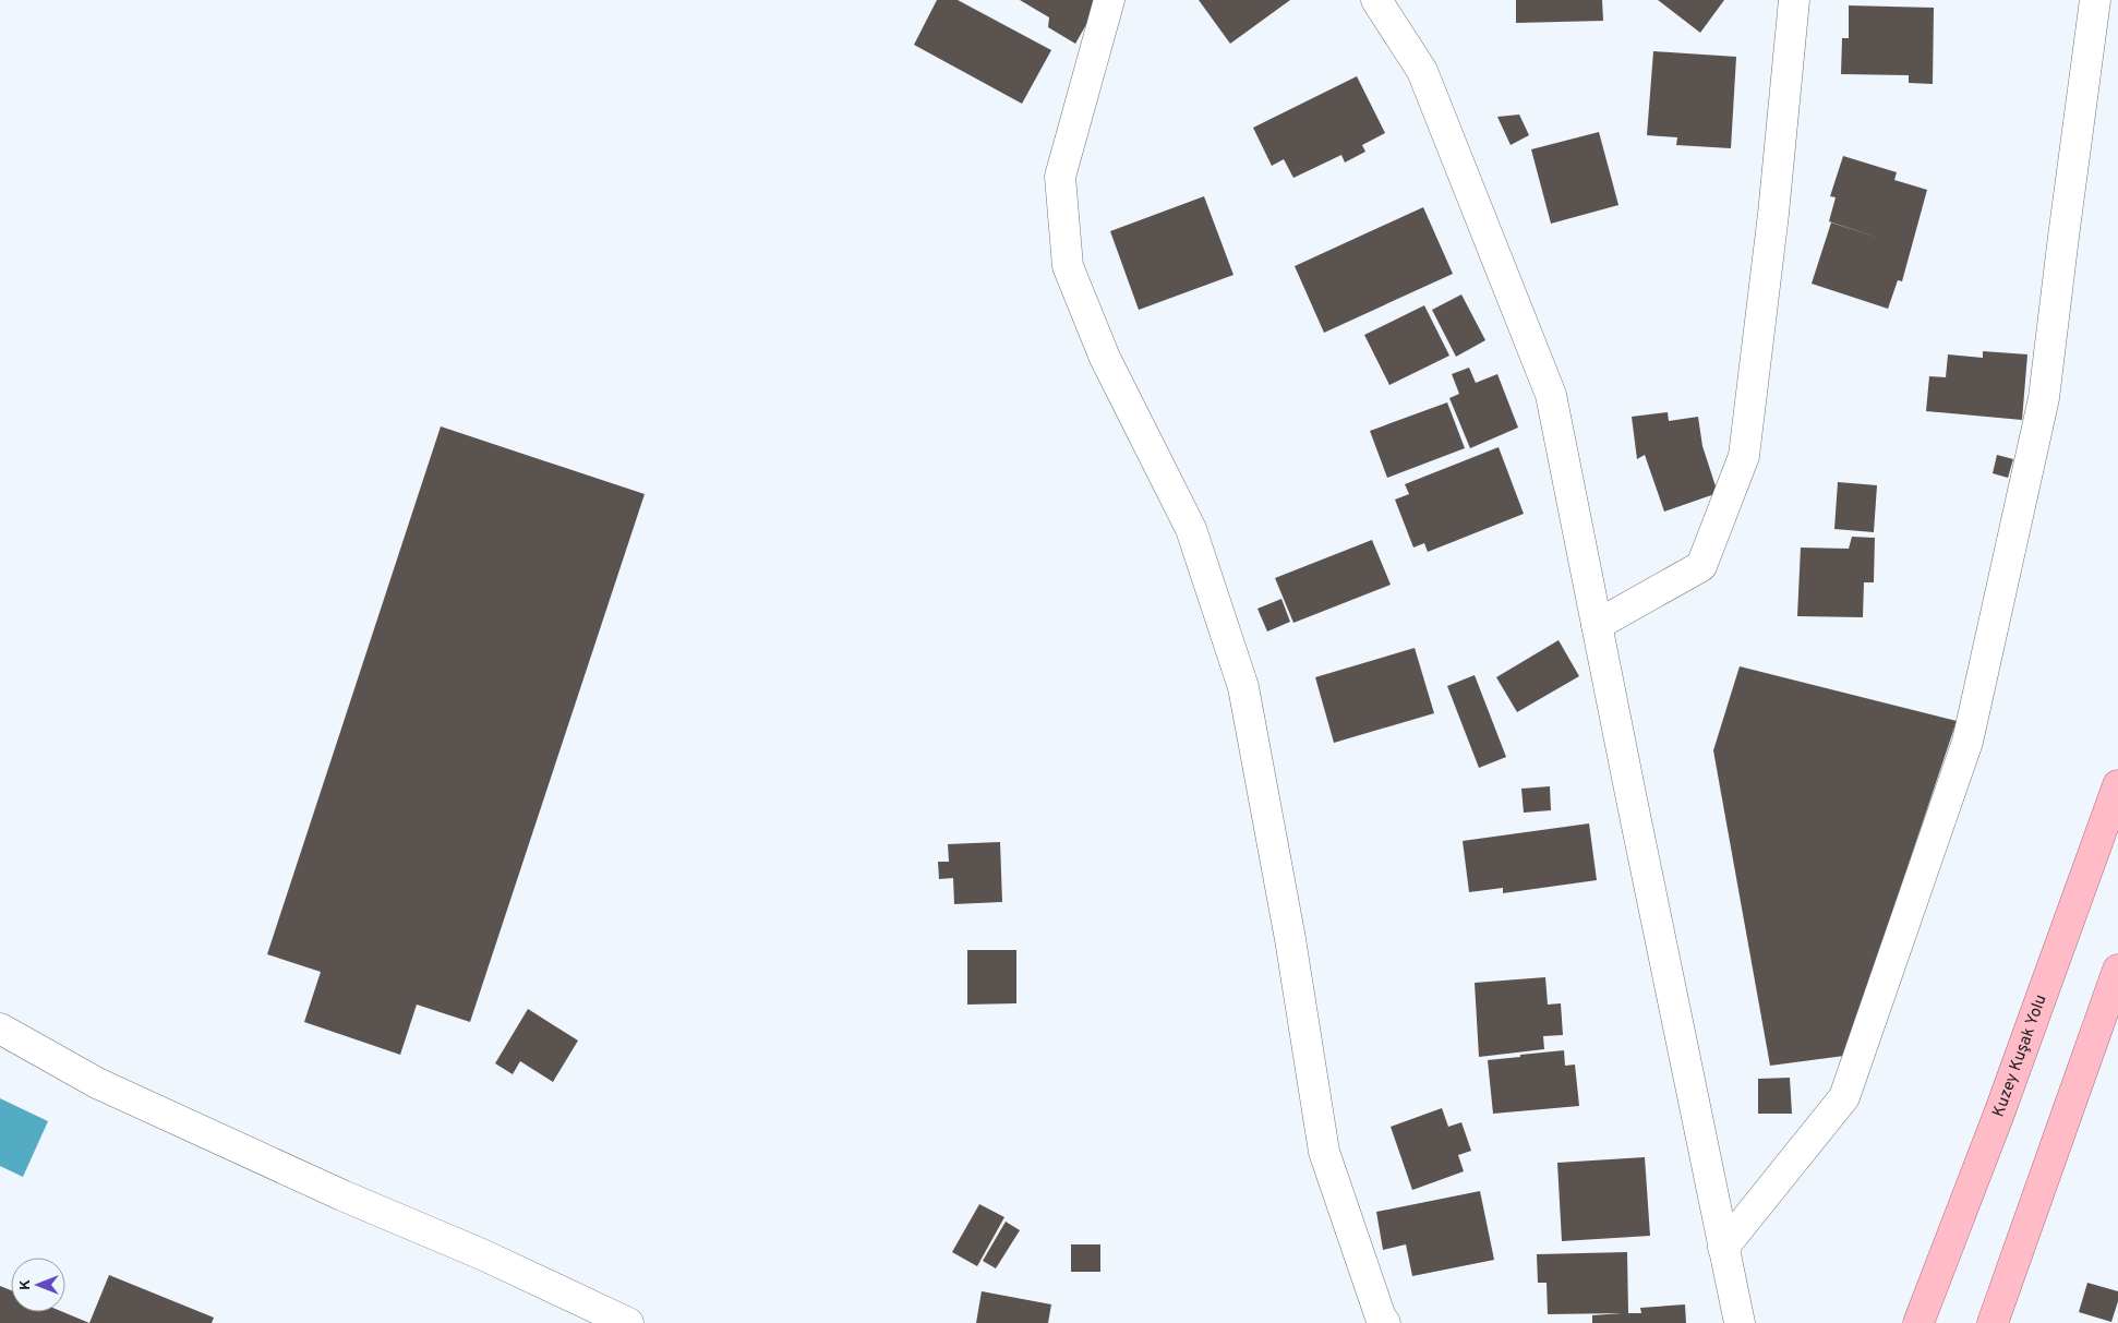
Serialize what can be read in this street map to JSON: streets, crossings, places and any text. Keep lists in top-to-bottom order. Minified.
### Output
{"streets":{"main road":["Kuzey Kuşak Yolu"]},"north":"left"}
